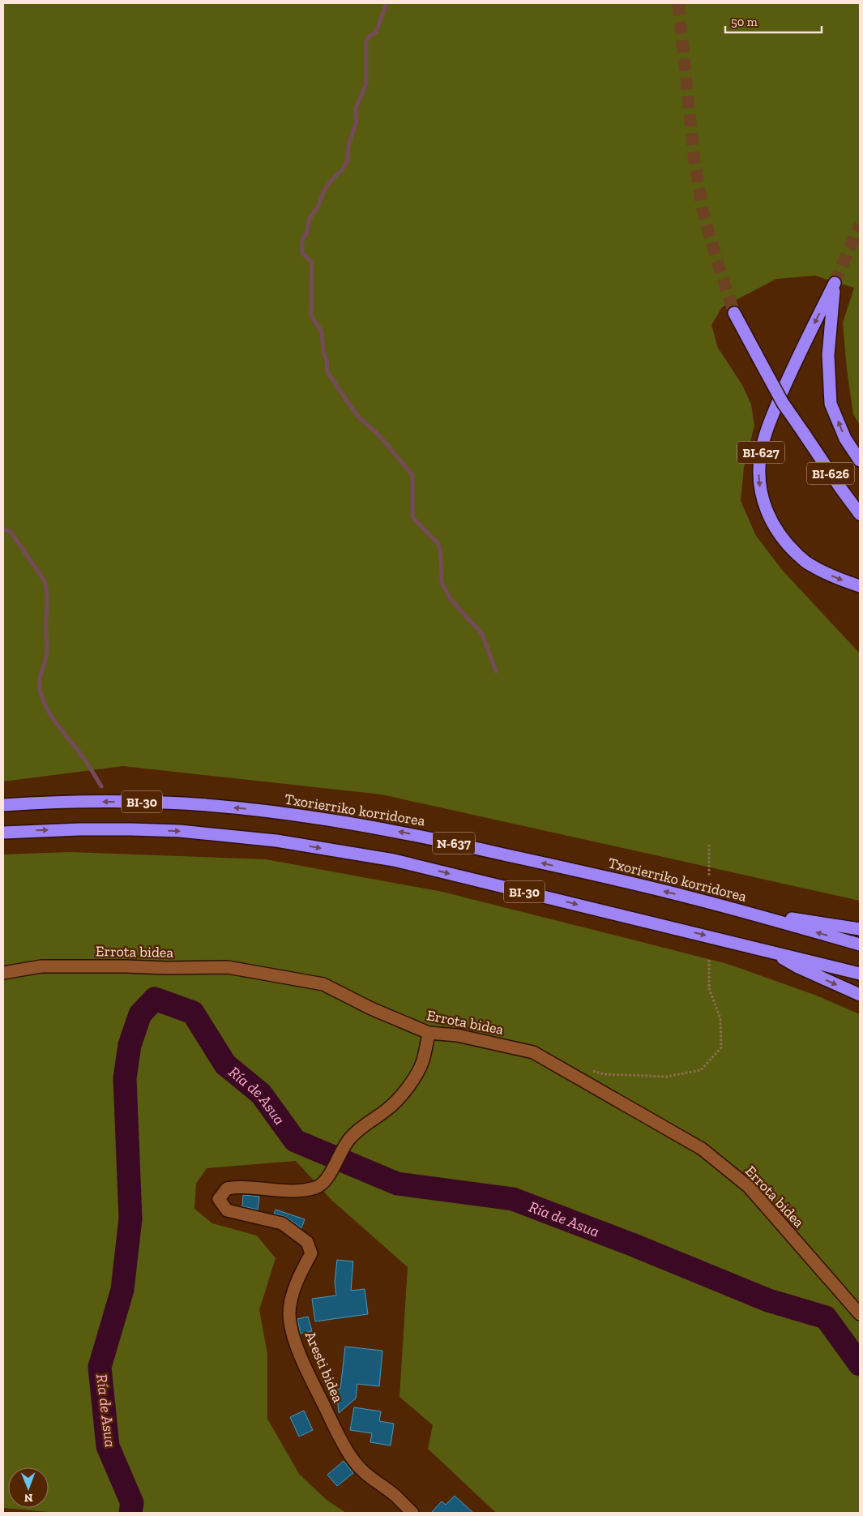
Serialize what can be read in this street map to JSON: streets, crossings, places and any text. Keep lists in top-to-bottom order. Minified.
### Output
{"streets":{"highway":["BI-627","BI-626","BI-30","Txorierriko korridorea","N-637"],"street":["Errota bidea","Aresti bidea"]},"crossings":[["Errota bidea","Aresti bidea"]],"water":["Ría de Asua"],"scale_bar":"50 m","north":"bottom"}
